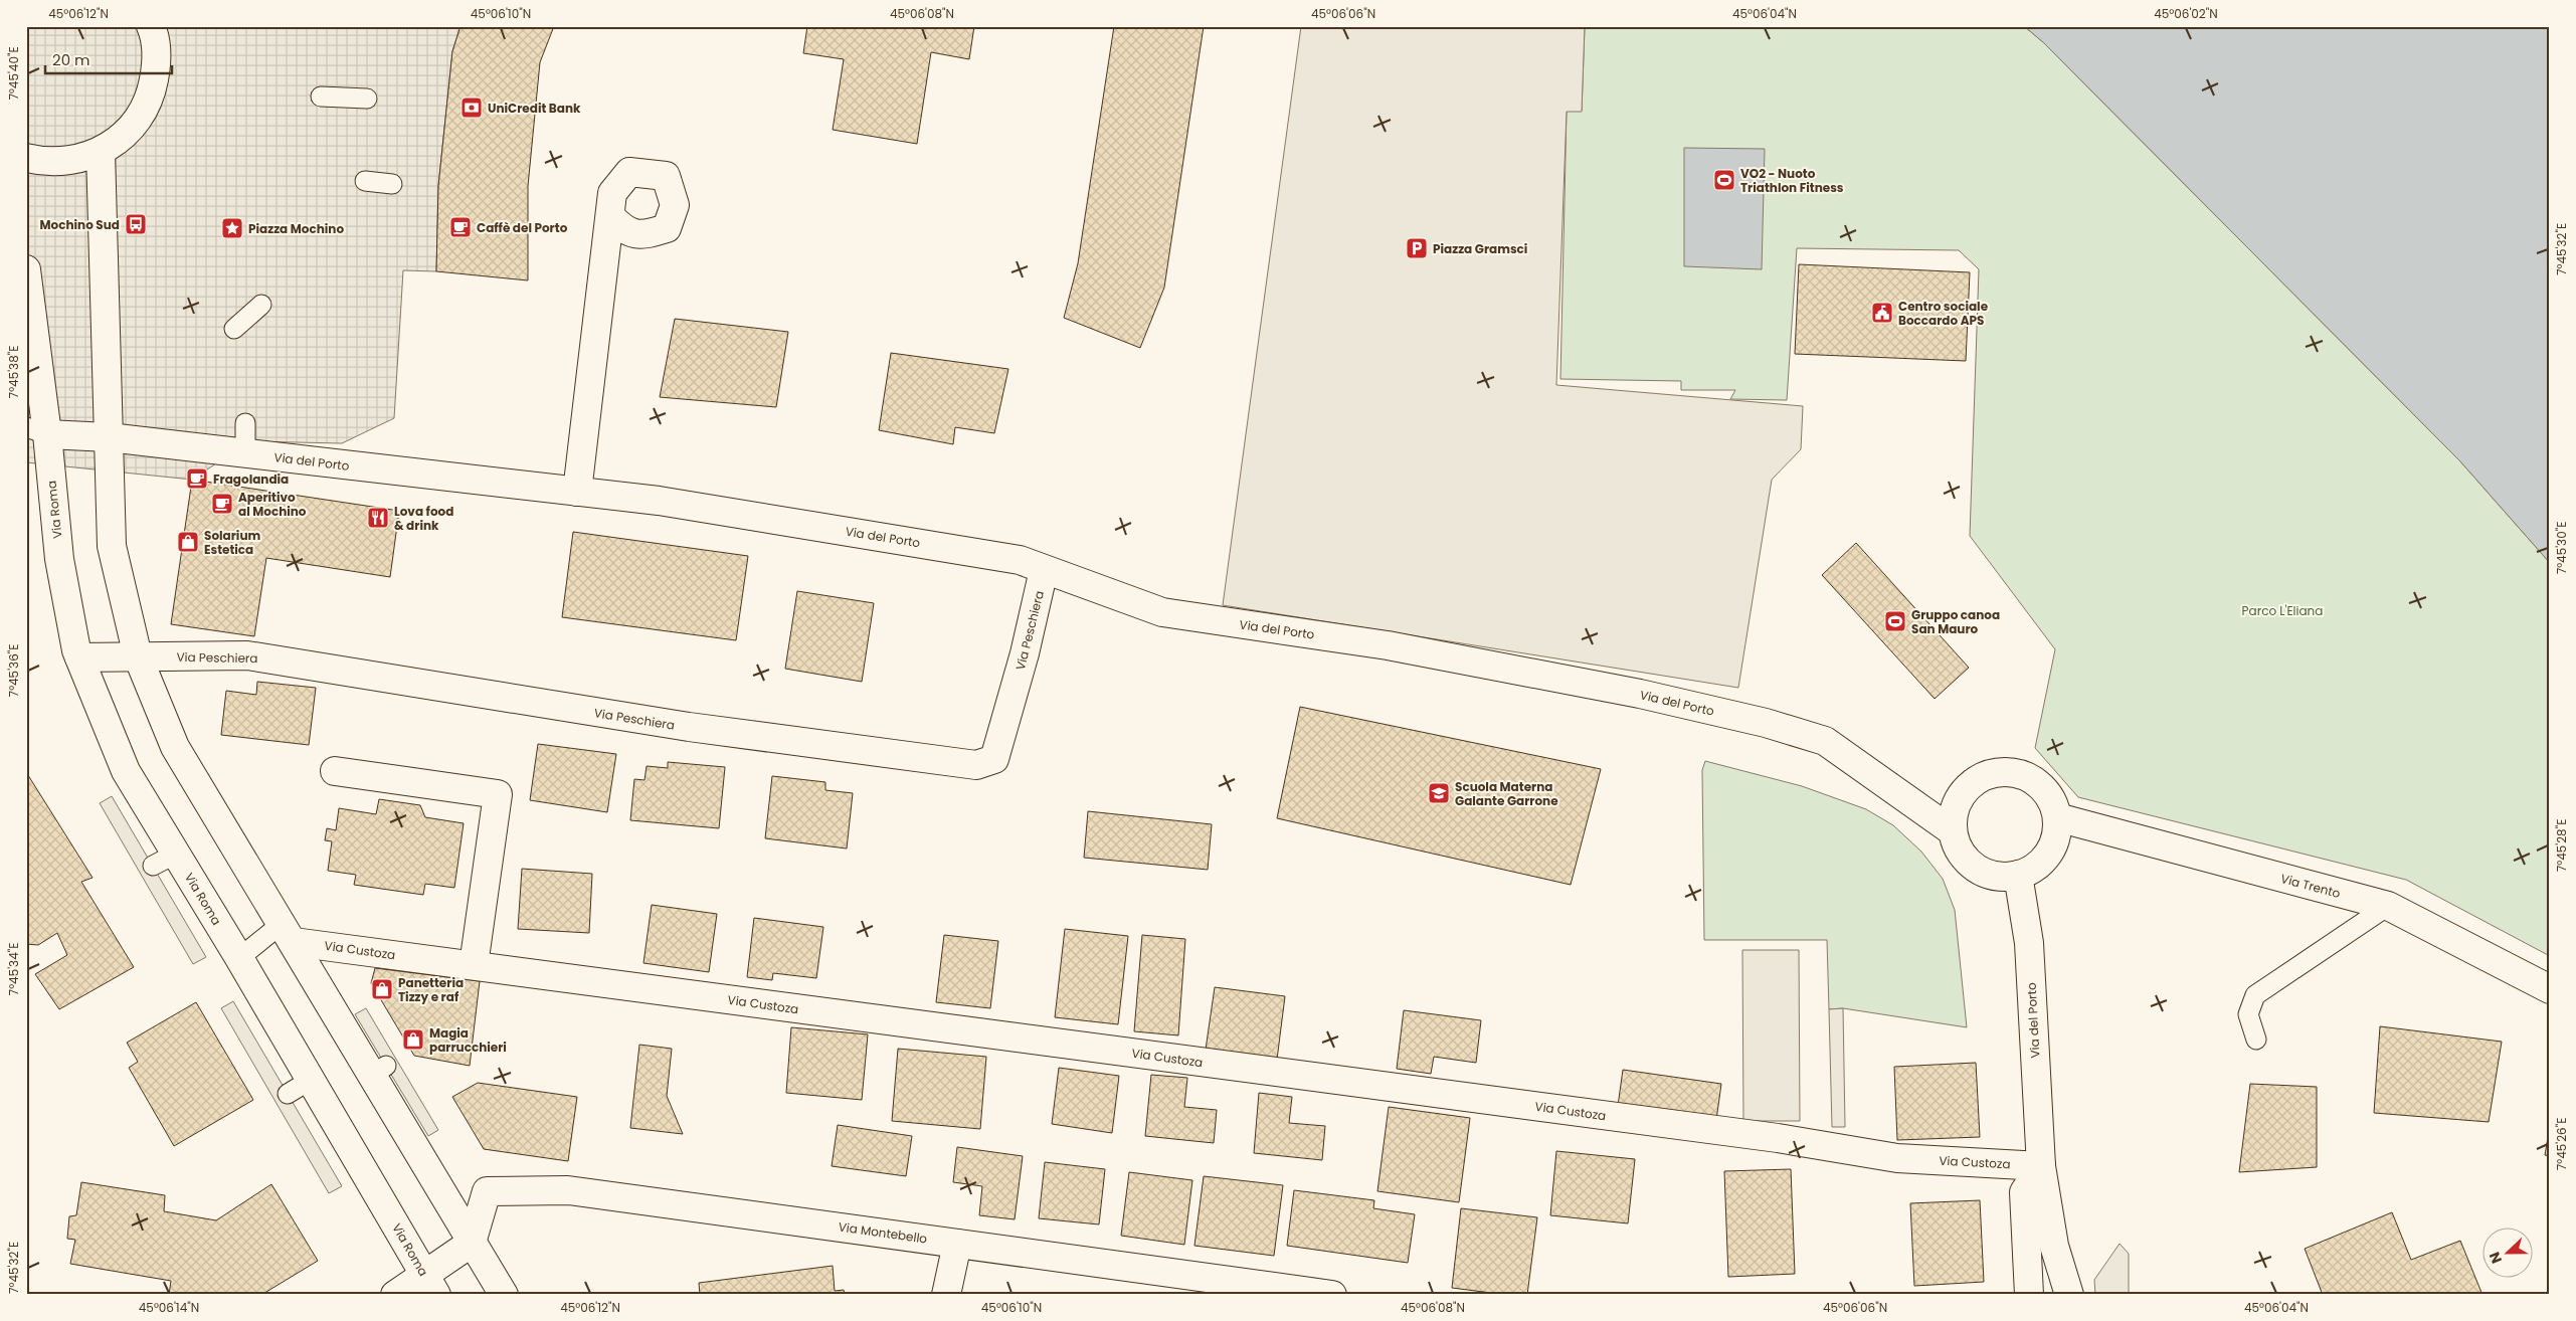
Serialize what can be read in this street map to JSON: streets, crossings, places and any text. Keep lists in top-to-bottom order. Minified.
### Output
{"streets":{"street":["Via del Porto","Via Roma","Via Peschiera","Via Trento","Via Custoza","Via Montebello"]},"crossings":[["Via del Porto","Via Roma"],["Via del Porto","Via Peschiera"],["Via del Porto","Via Trento"],["Via del Porto","Via Custoza"],["Via Roma","Via Peschiera"]],"parks":["Parco L'Eliana"],"places":{"bank":["UniCredit Bank"],"sports":["VO2 - Nuoto Triathlon Fitness","Gruppo canoa San Mauro"],"bus stop":["Mochino Sud"],"cafe":["Caffè del Porto","Fragolandia","Aperitivo al Mochino"],"place":["Piazza Mochino"],"parking":["Piazza Gramsci"],"public building":["Centro sociale Boccardo APS"],"restaurant":["Lova food & drink"],"shop":["Solarium Estetica","Panetteria Tizzy e raf","Magia parrucchieri"],"school or university":["Scuola Materna Galante Garrone"]},"scale_bar":"20 m","north":"left","coordinates":["45°06'12\"N","45°06'10\"N","45°06'08\"N","45°06'06\"N","45°06'04\"N","45°06'02\"N","7°45'40\"E","7°45'32\"E","7°45'38\"E","7°45'30\"E","7°45'36\"E","7°45'28\"E","7°45'34\"E","7°45'26\"E","45°06'14\"N"]}
